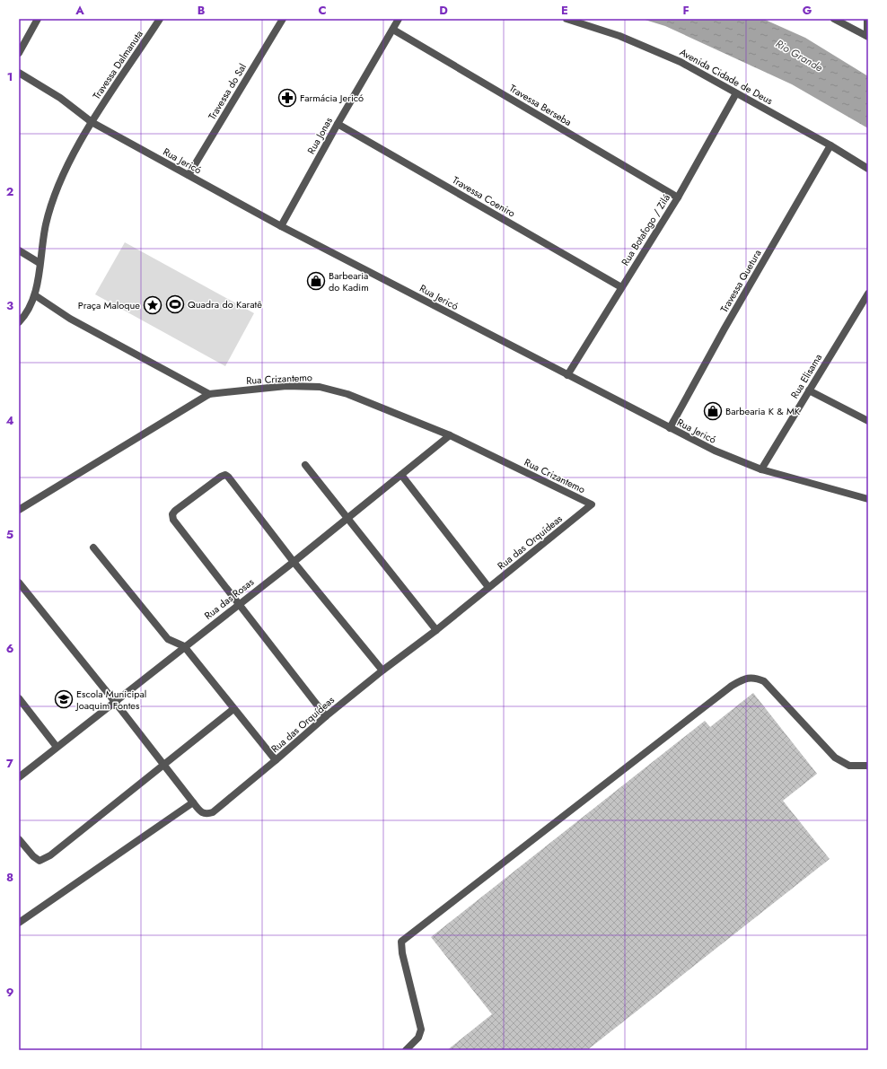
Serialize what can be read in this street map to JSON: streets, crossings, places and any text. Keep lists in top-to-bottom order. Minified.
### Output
{"streets":{"street":["Travessa Dalmanuta","Avenida Cidade de Deus","Travessa do Sal","Travessa Berseba","Rua Jonas","Rua Jericó","Travessa Coeniro","Rua Botafogo / Zilá","Travessa Quetura","Rua Elisama","Rua Crizantemo","Rua das Orquídeas","Rua das Rosas"]},"crossings":[["Travessa Dalmanuta","Rua Jericó"],["Avenida Cidade de Deus","Rua Botafogo / Zilá"],["Avenida Cidade de Deus","Travessa Quetura"],["Travessa do Sal","Rua Jericó"],["Travessa Berseba","Rua Jonas"],["Travessa Berseba","Rua Botafogo / Zilá"],["Rua Jonas","Rua Jericó"],["Rua Jonas","Travessa Coeniro"],["Rua Jericó","Rua Botafogo / Zilá"],["Rua Jericó","Travessa Quetura"],["Rua Jericó","Rua Elisama"],["Travessa Coeniro","Rua Botafogo / Zilá"],["Rua Crizantemo","Rua das Orquídeas"],["Rua Crizantemo","Rua das Rosas"]],"water":["Rio Grande"],"places":{"pharmacy":["Farmácia Jericó"],"shop":["Barbearia do Kadim","Barbearia K & MK"],"sports":["Quadra do Karatê"],"place":["Praça Maloque"],"school or university":["Escola Municipal Joaquim Fontes"]},"grid":{"columns":["A","B","C","D","E","F","G"],"rows":["1","2","3","4","5","6","7","8","9"]}}
